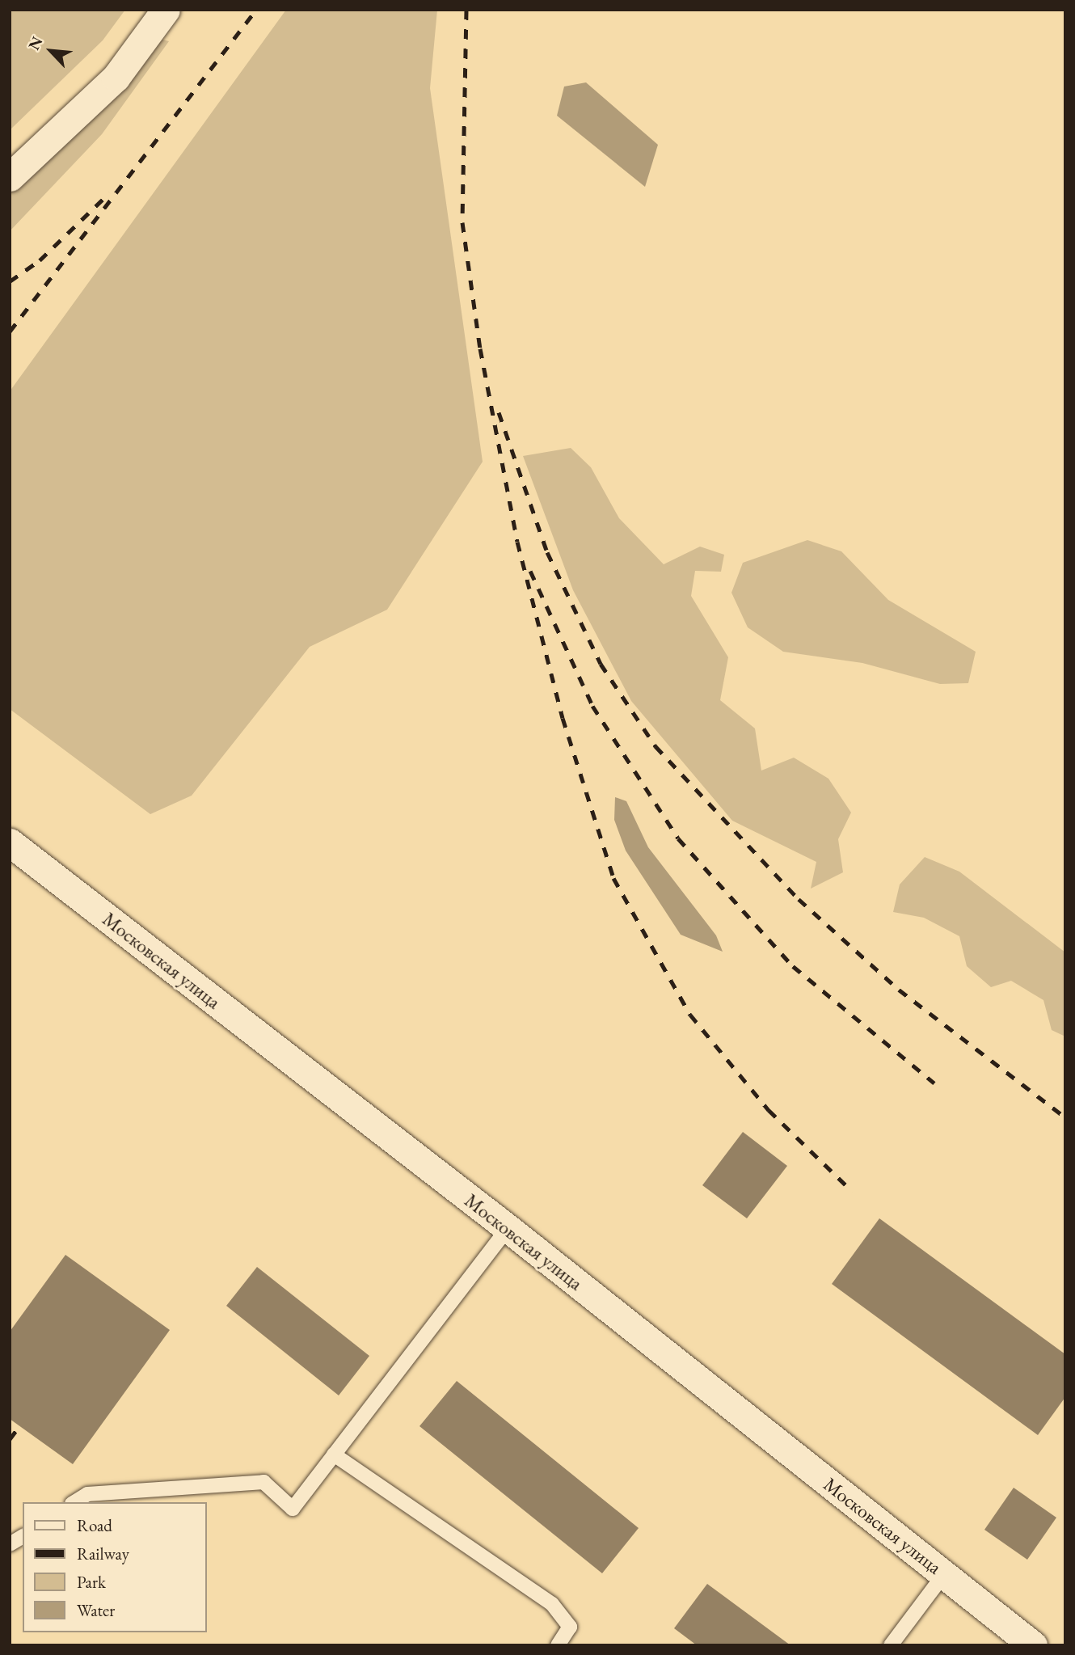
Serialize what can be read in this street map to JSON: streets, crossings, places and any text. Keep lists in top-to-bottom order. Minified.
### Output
{"streets":{"street":["Московская улица"]},"legend":["Road","Railway","Park","Water"],"north":"top left"}
